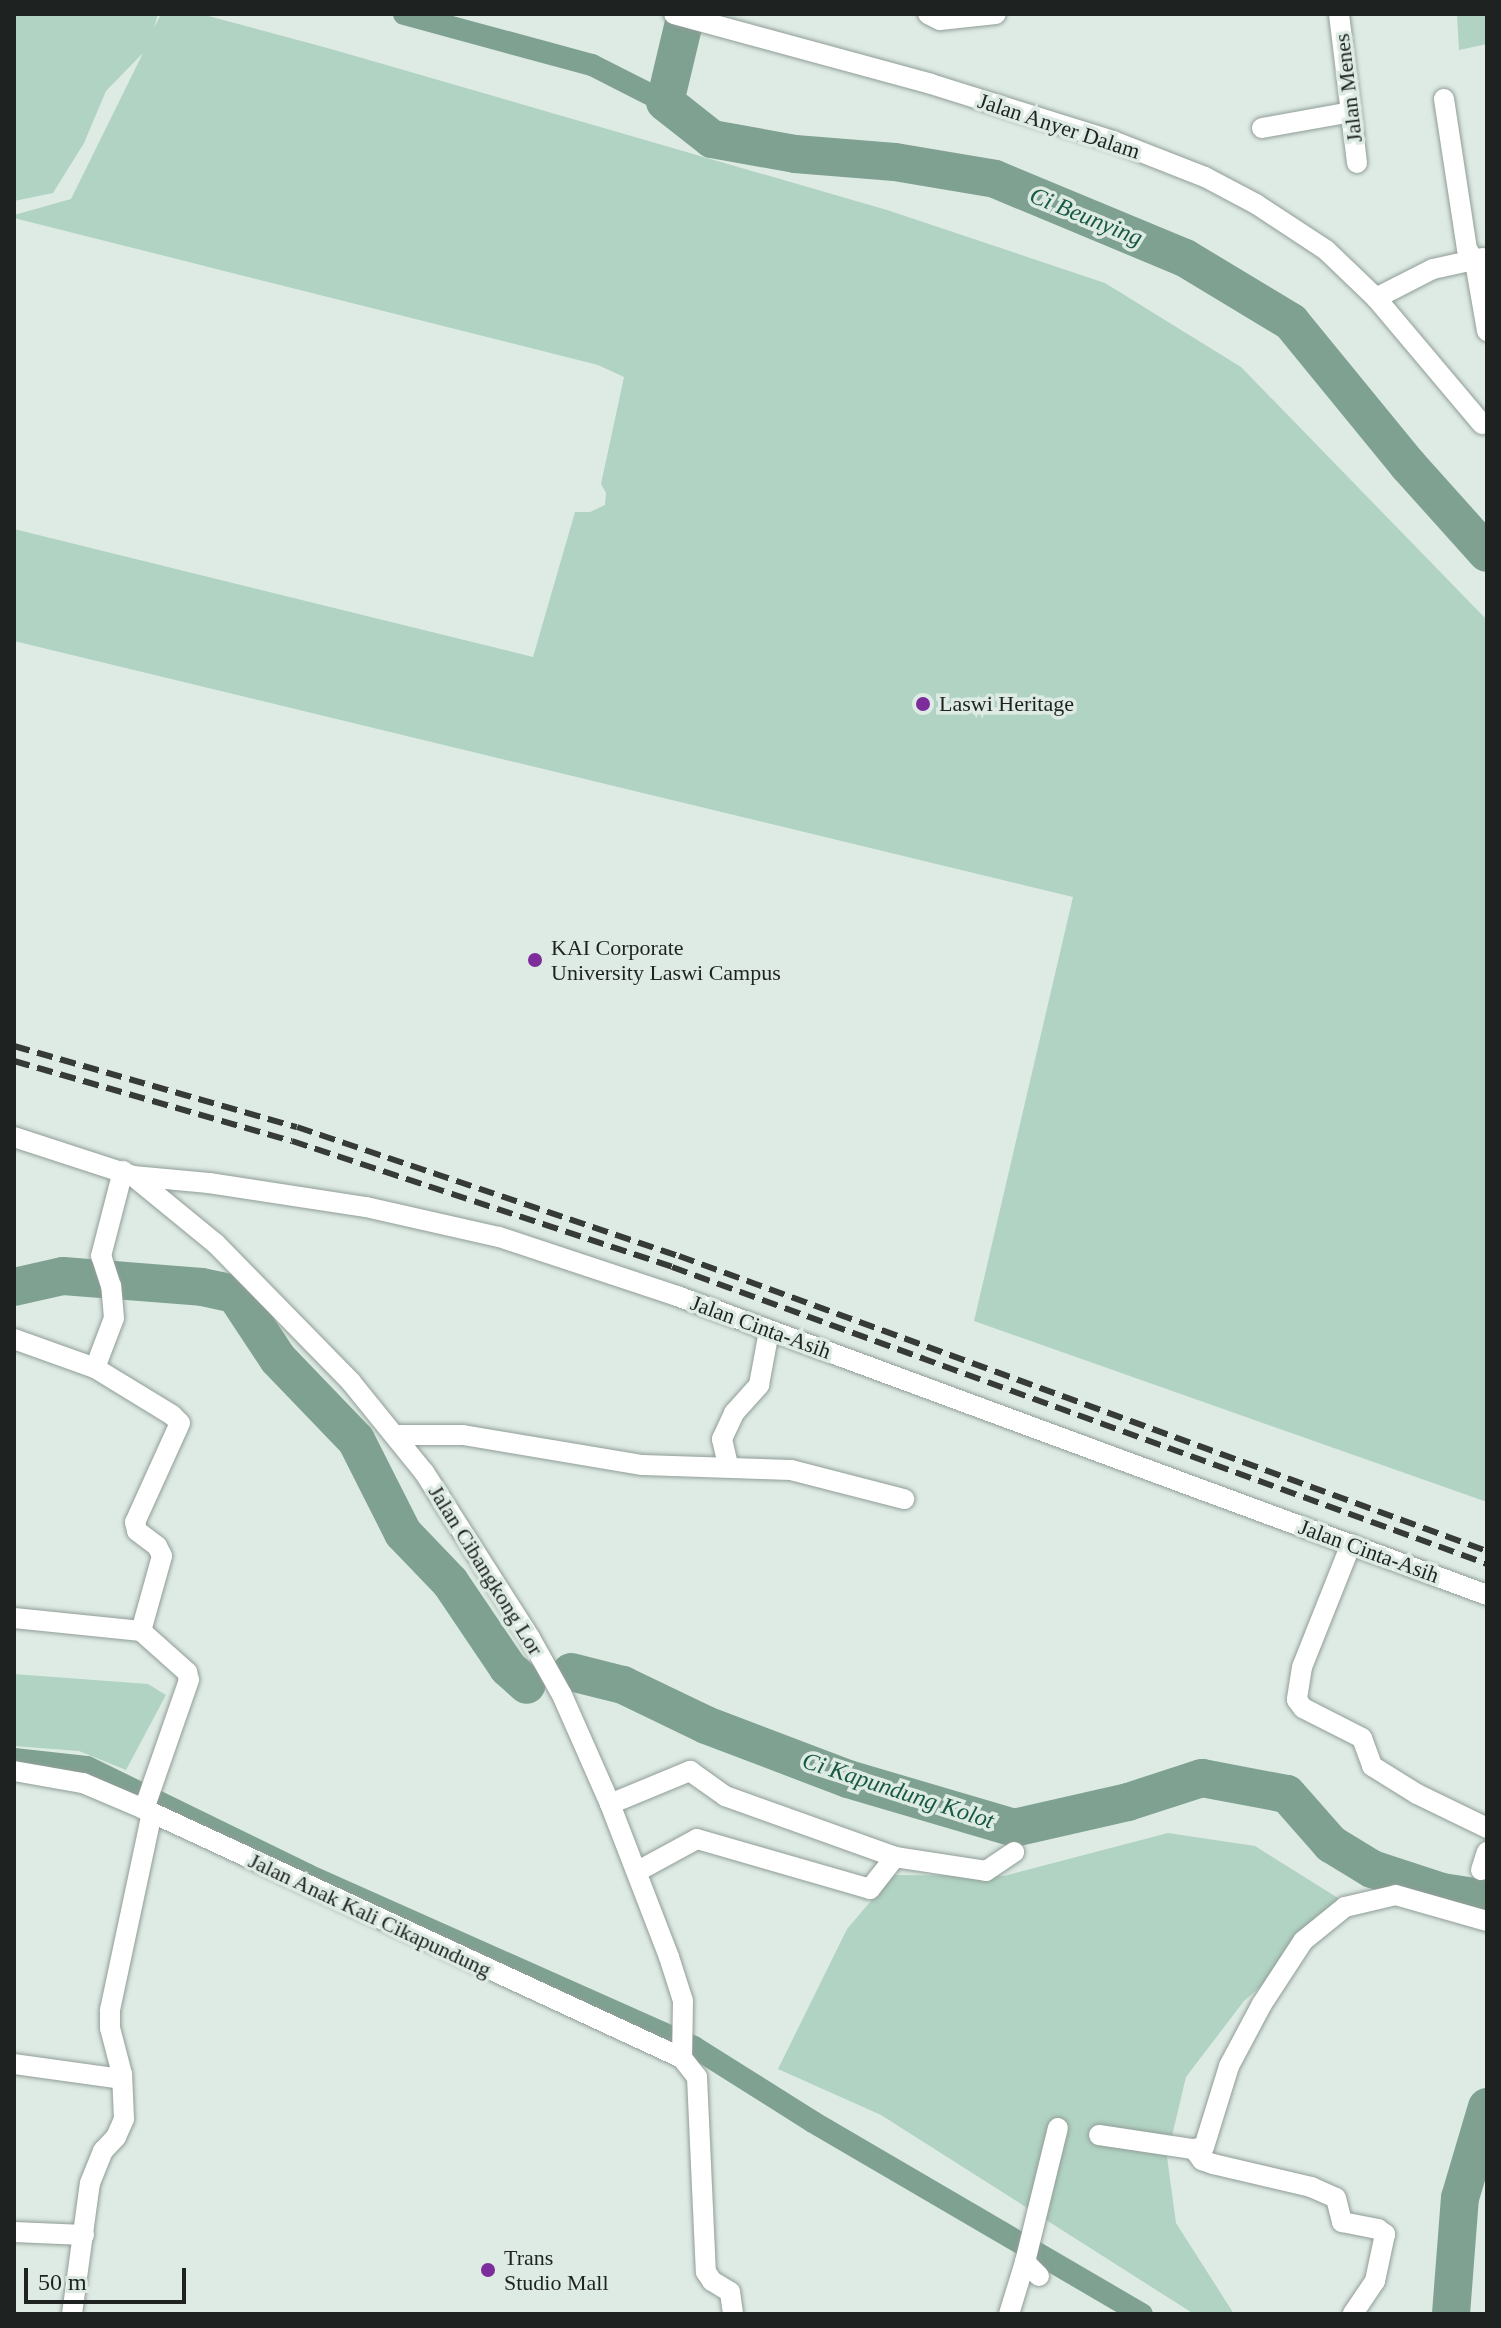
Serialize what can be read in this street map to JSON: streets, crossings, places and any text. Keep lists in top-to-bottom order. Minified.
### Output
{"streets":{"street":["Jalan Menes","Jalan Anyer Dalam","Jalan Cinta-Asih","Jalan Cibangkong Lor","Jalan Anak Kali Cikapundung"]},"crossings":[["Jalan Cinta-Asih","Jalan Cibangkong Lor"],["Jalan Cibangkong Lor","Jalan Anak Kali Cikapundung"]],"water":["Ci Beunying","Ci Kapundung Kolot"],"places":["Laswi Heritage","KAI Corporate University Laswi Campus","Trans Studio Mall"],"scale_bar":"50 m"}
